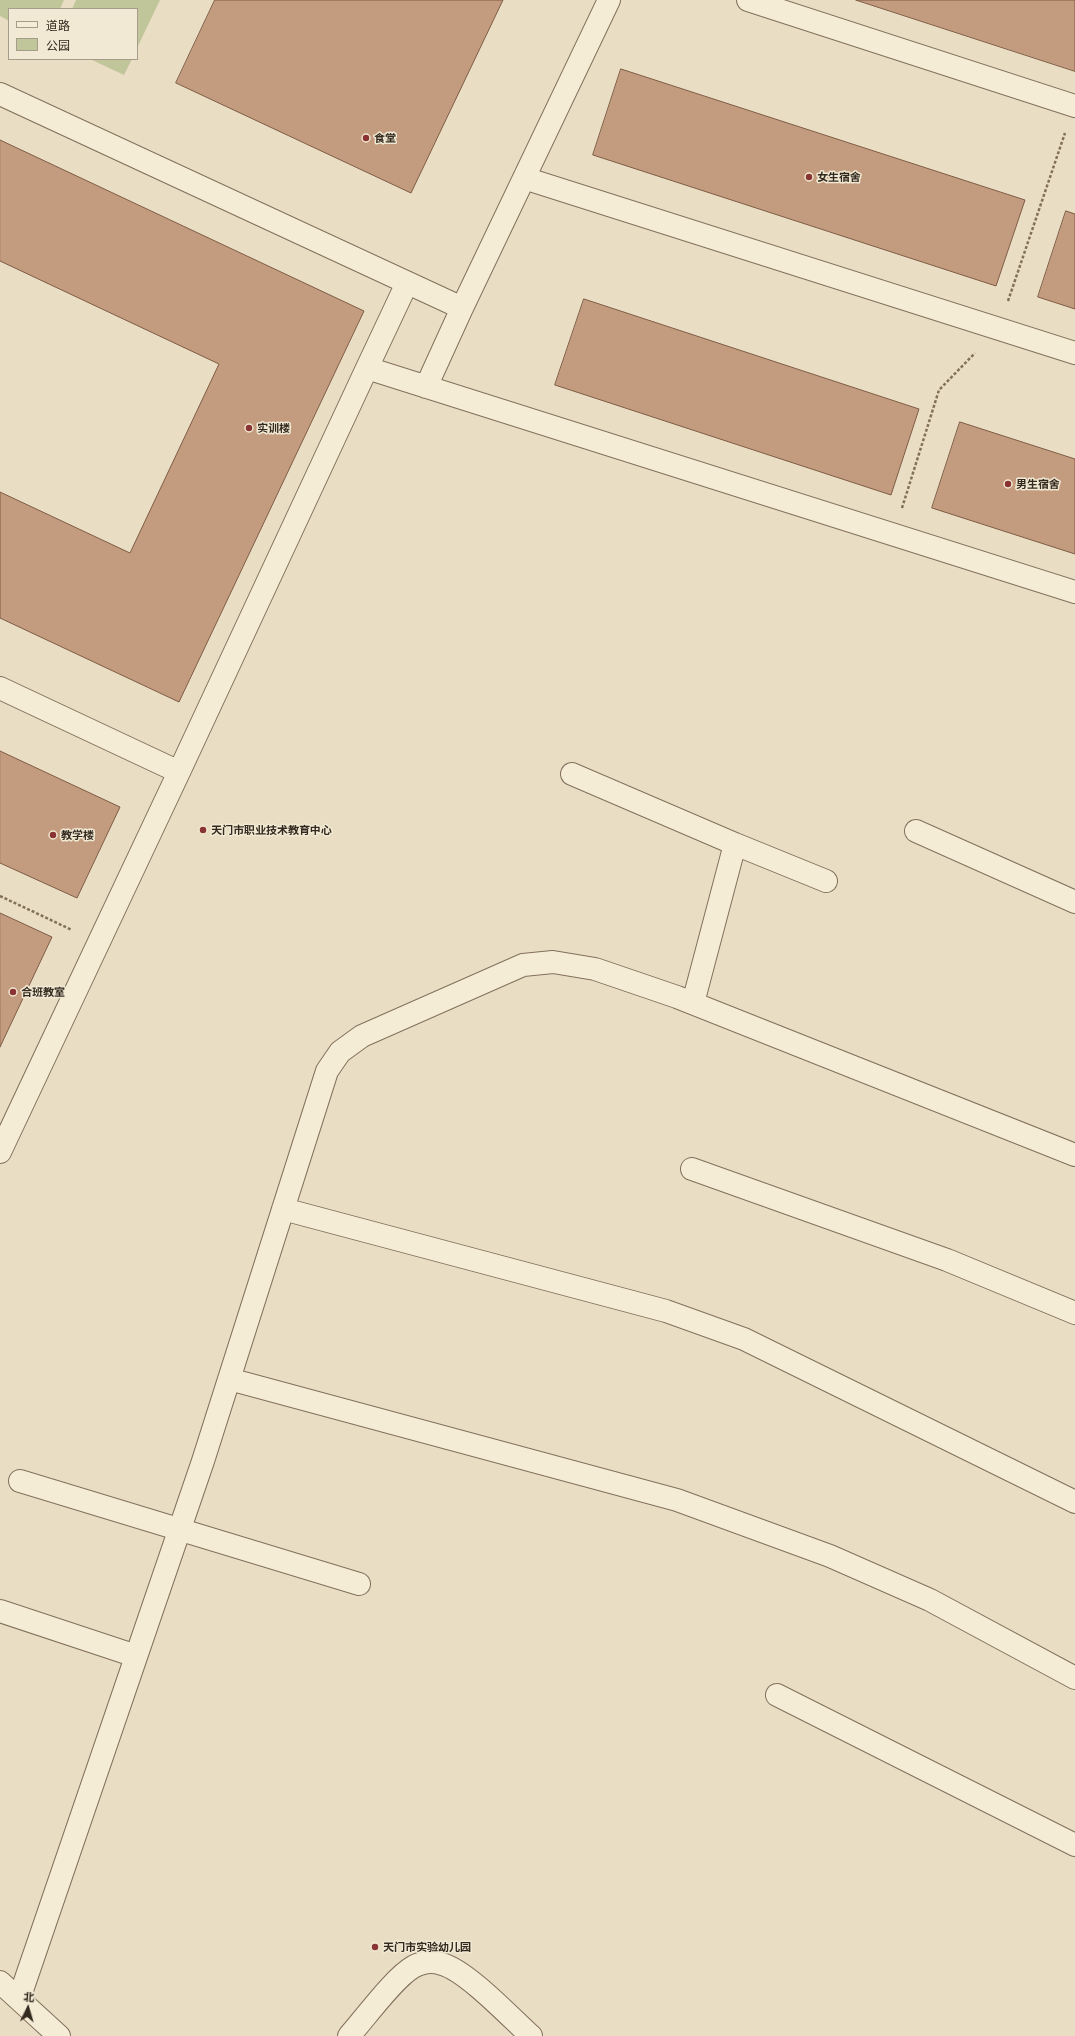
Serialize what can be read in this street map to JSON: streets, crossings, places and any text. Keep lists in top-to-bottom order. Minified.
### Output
{"places":["食堂","女生宿舍","实训楼","男生宿舍","天门市职业技术教育中心","教学楼","合班教室","天门市实验幼儿园"],"legend":["道路","公园"],"north":"top"}
